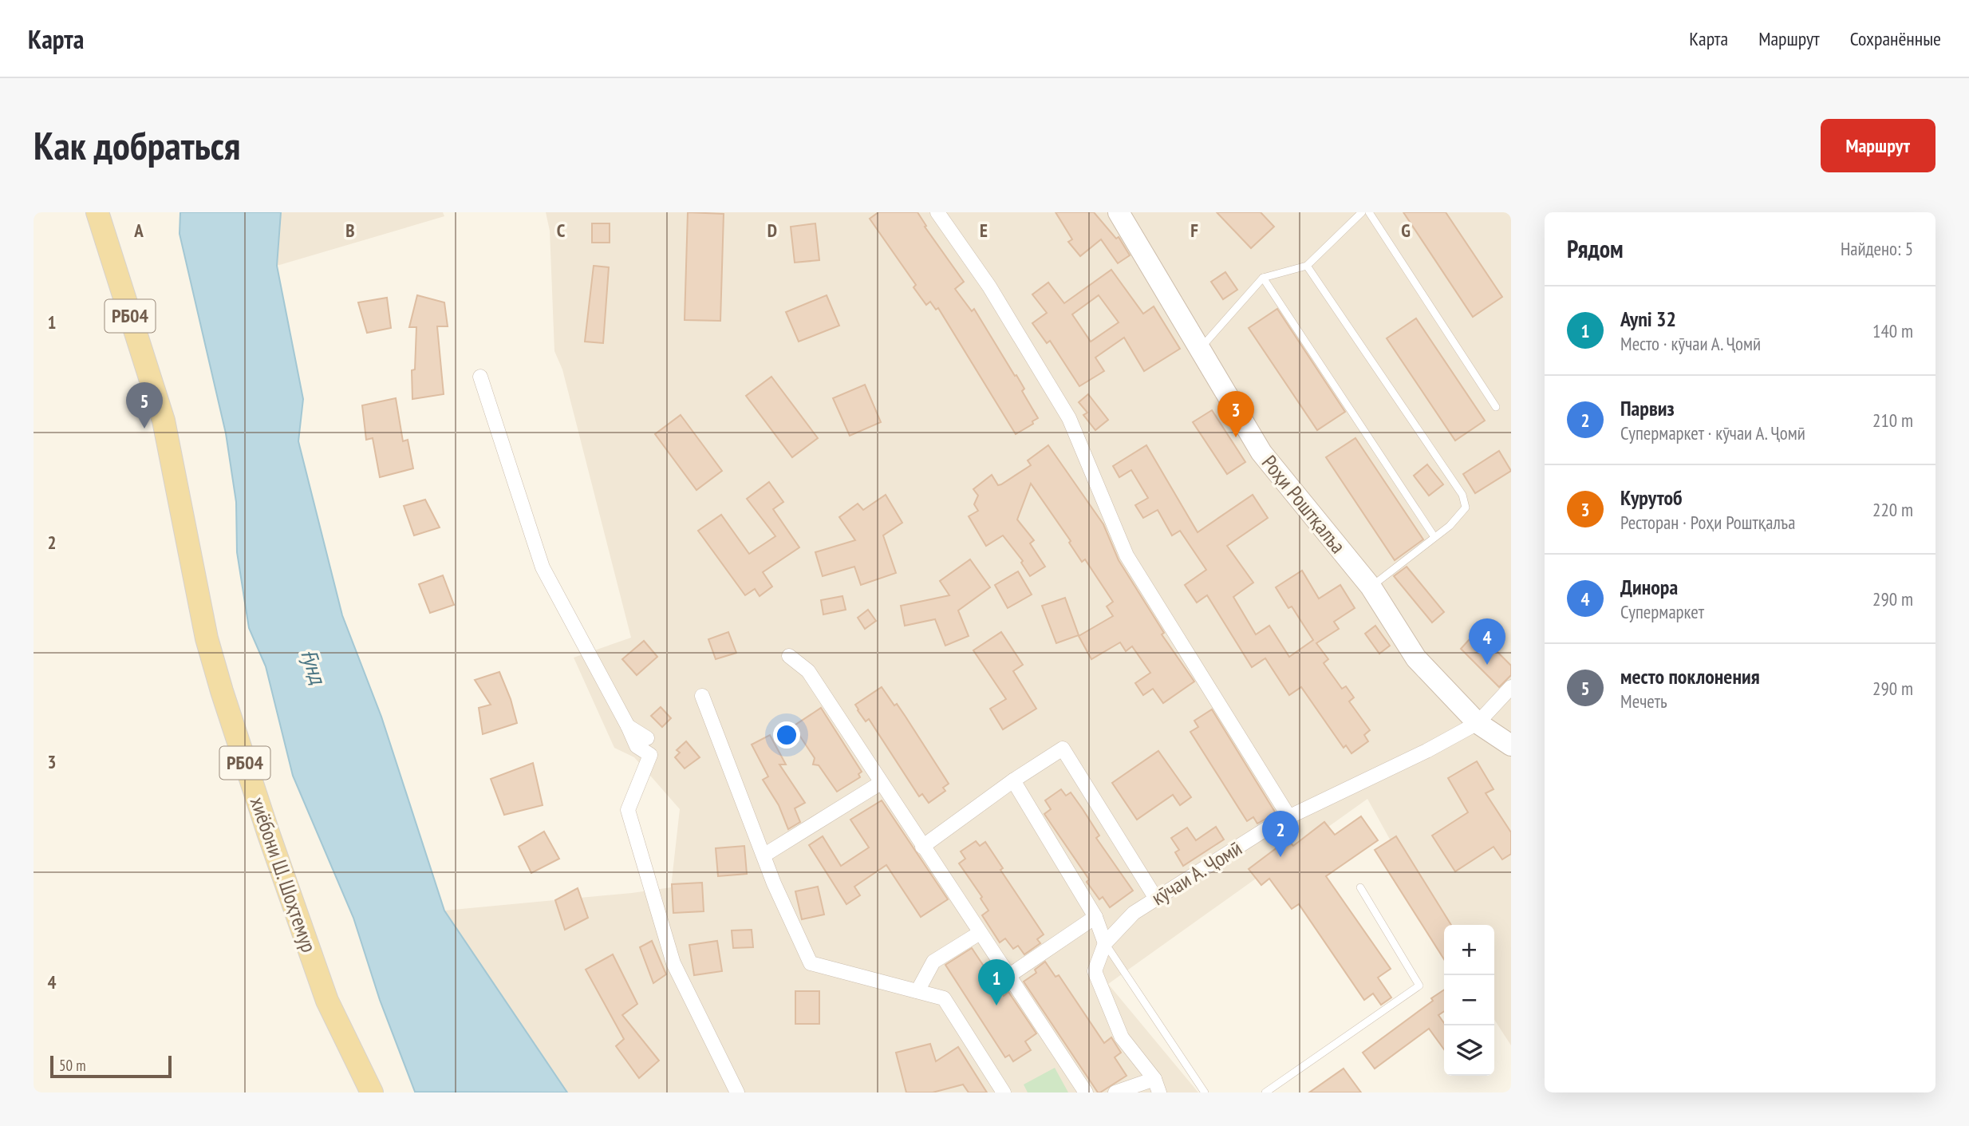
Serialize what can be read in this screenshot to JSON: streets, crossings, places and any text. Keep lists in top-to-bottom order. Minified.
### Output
{"streets":{"main road":["РБ04","Роҳи Роштқалъа","хиёбони Ш. Шоҳтемур"],"street":["кӯчаи А. Ҷомӣ"]},"crossings":[["Роҳи Роштқалъа","кӯчаи А. Ҷомӣ"]],"water":["Ғунд"],"scale_bar":"50 m","page":{"header":"Карта","nav":["Карта","Маршрут","Сохранённые"],"buttons":"Маршрут","title":"Как добраться","heading":["Рядом","Найдено: 5"],"list":[{"mark":"1","name":"Ayni 32","note":"Место · кӯчаи А. Ҷомӣ","value":"140 m"},{"mark":"2","name":"Парвиз","note":"Супермаркет · кӯчаи А. Ҷомӣ","value":"210 m"},{"mark":"3","name":"Курутоб","note":"Ресторан · Роҳи Роштқалъа","value":"220 m"},{"mark":"4","name":"Динора","note":"Супермаркет","value":"290 m"},{"mark":"5","name":"место поклонения","note":"Мечеть","value":"290 m"}],"pins":["5","3","4","2","1"],"map_buttons":["+","−"],"scale":"50 m"},"grid":{"columns":["A","B","C","D","E","F","G"],"rows":["1","2","3","4"]}}
